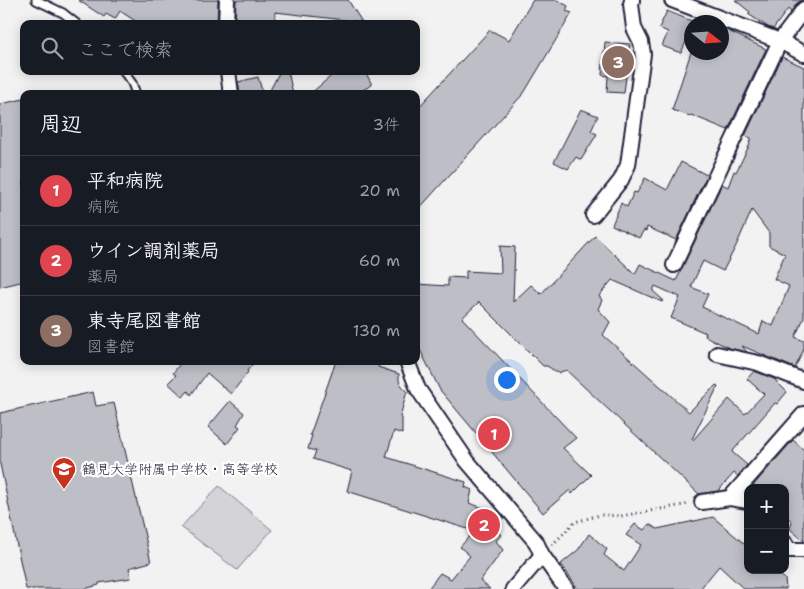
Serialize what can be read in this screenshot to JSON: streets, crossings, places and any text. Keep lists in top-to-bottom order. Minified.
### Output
{"places":{"school or university":["鶴見大学附属中学校・高等学校"]},"north":"right","page":{"search":"ここで検索","pins":["3","1","2"],"heading":["周辺","3件"],"list":[{"mark":"1","name":"平和病院","note":"病院","value":"20 m"},{"mark":"2","name":"ウイン調剤薬局","note":"薬局","value":"60 m"},{"mark":"3","name":"東寺尾図書館","note":"図書館","value":"130 m"}],"map_buttons":["+","−"]}}
